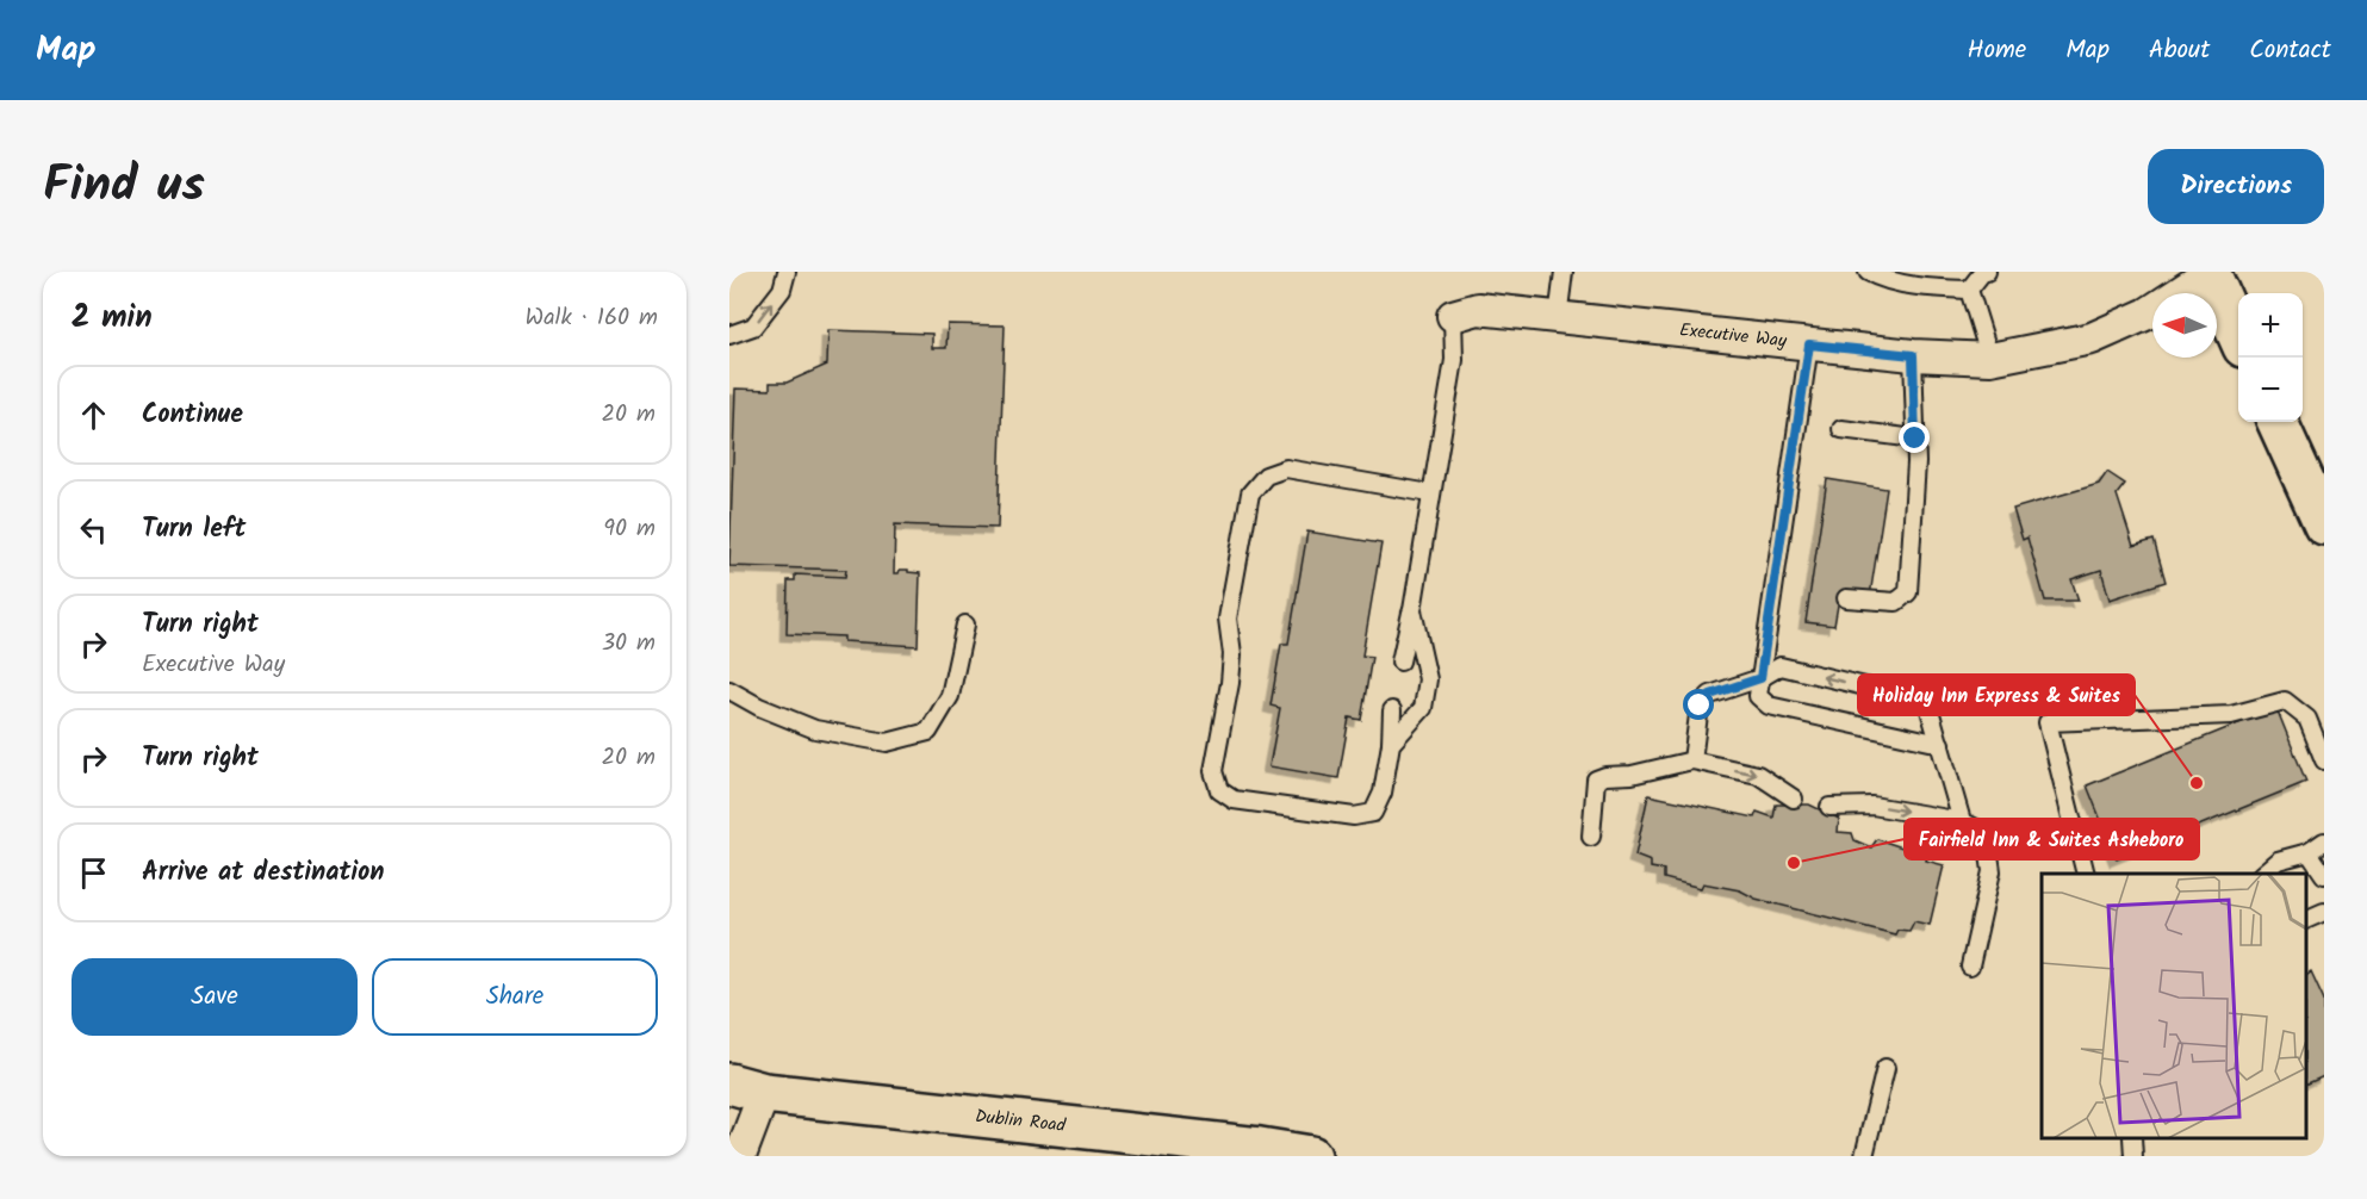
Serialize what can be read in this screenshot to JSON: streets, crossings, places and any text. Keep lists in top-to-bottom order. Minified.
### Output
{"streets":{"street":["Executive Way","Dublin Road"]},"places":["Holiday Inn Express & Suites","Fairfield Inn & Suites Asheboro"],"north":"left","page":{"header":"Map","nav":["Home","Map","About","Contact"],"title":"Find us","buttons":["Directions",["Save","Share"]],"heading":["2 min","Walk · 160 m"],"map_buttons":["+","−"],"list":[["Continue","20 m"],["Turn left","90 m"],["Turn right","Executive Way","30 m"],["Turn right","20 m"],"Arrive at destination"]}}
